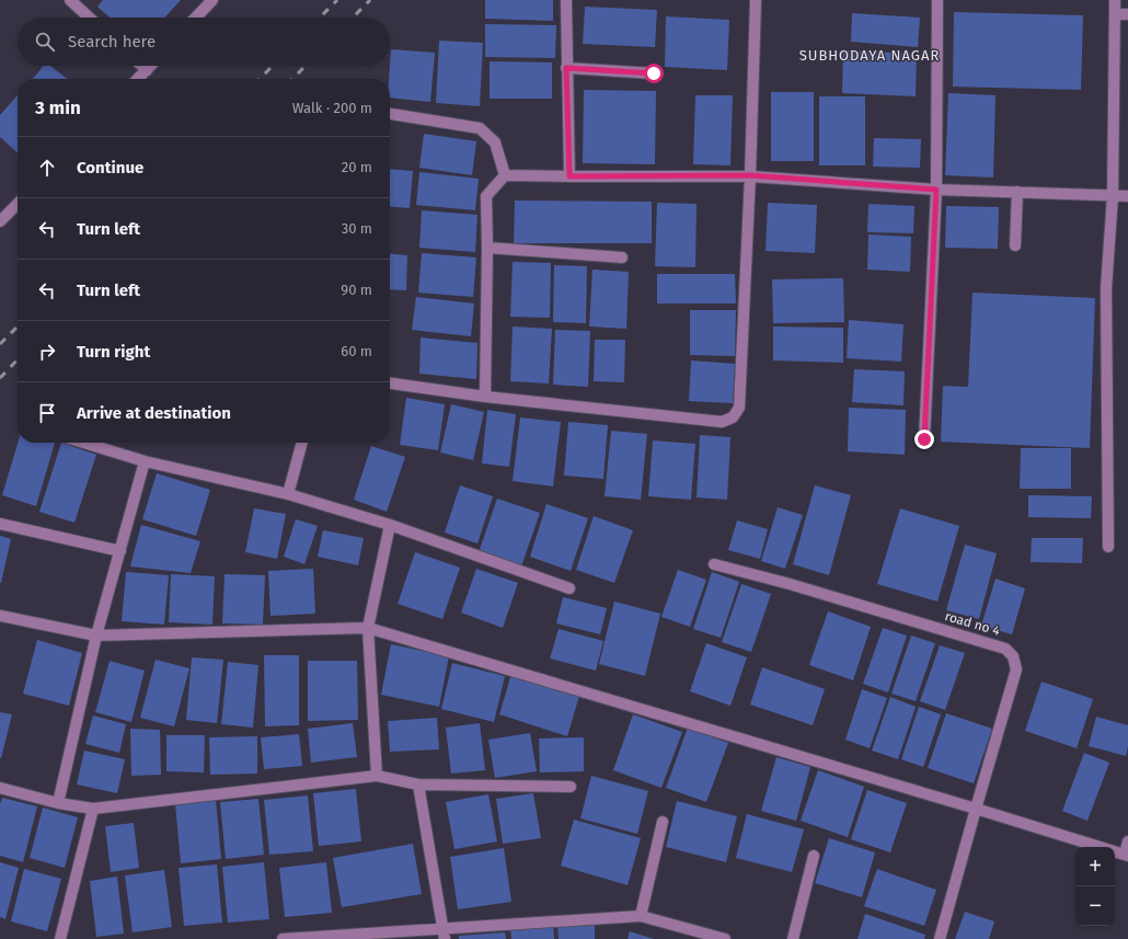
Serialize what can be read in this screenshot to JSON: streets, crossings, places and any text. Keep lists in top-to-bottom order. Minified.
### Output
{"streets":{"street":["road no 4"]},"districts":["SUBHODAYA NAGAR"],"page":{"search":"Search here","heading":["3 min","Walk · 200 m"],"list":[["Continue","20 m"],["Turn left","30 m"],["Turn left","90 m"],["Turn right","60 m"],"Arrive at destination"],"map_buttons":["+","−"]}}
